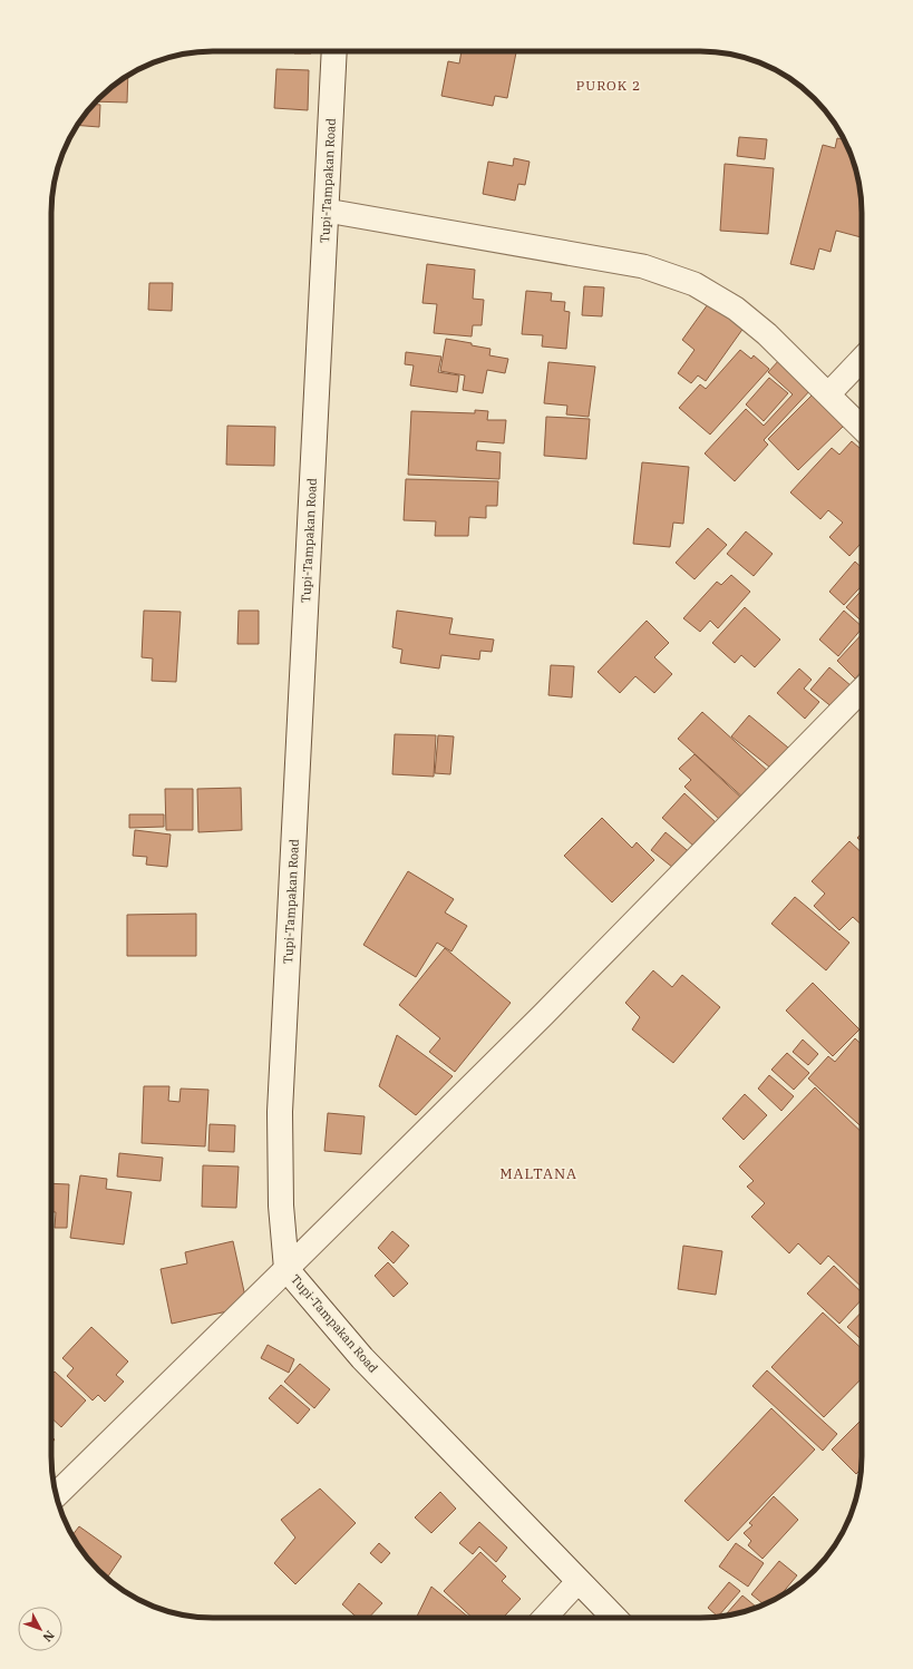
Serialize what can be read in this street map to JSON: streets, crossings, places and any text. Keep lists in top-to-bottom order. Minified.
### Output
{"streets":{"main road":["Tupi-Tampakan Road"]},"districts":["PUROK 2","MALTANA"],"north":"bottom right"}
